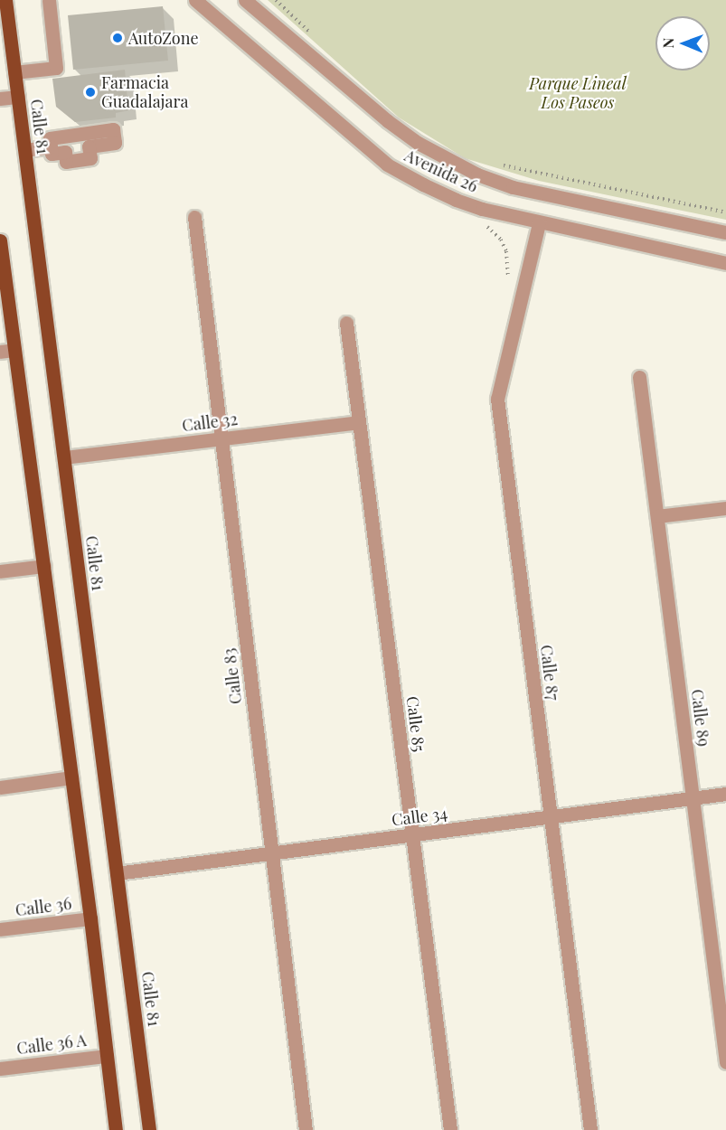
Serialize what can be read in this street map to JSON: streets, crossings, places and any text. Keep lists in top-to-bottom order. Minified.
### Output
{"streets":{"main road":["Calle 81"],"street":["Avenida 26","Calle 32","Calle 87","Calle 83","Calle 89","Calle 85","Calle 34","Calle 36","Calle 36 A"]},"crossings":[["Calle 81","Calle 32"],["Calle 81","Calle 34"],["Avenida 26","Calle 87"],["Calle 32","Calle 83"],["Calle 32","Calle 85"],["Calle 87","Calle 34"],["Calle 83","Calle 34"],["Calle 89","Calle 34"],["Calle 85","Calle 34"]],"parks":["Parque Lineal Los Paseos"],"places":["AutoZone","Farmacia Guadalajara"],"north":"left"}
